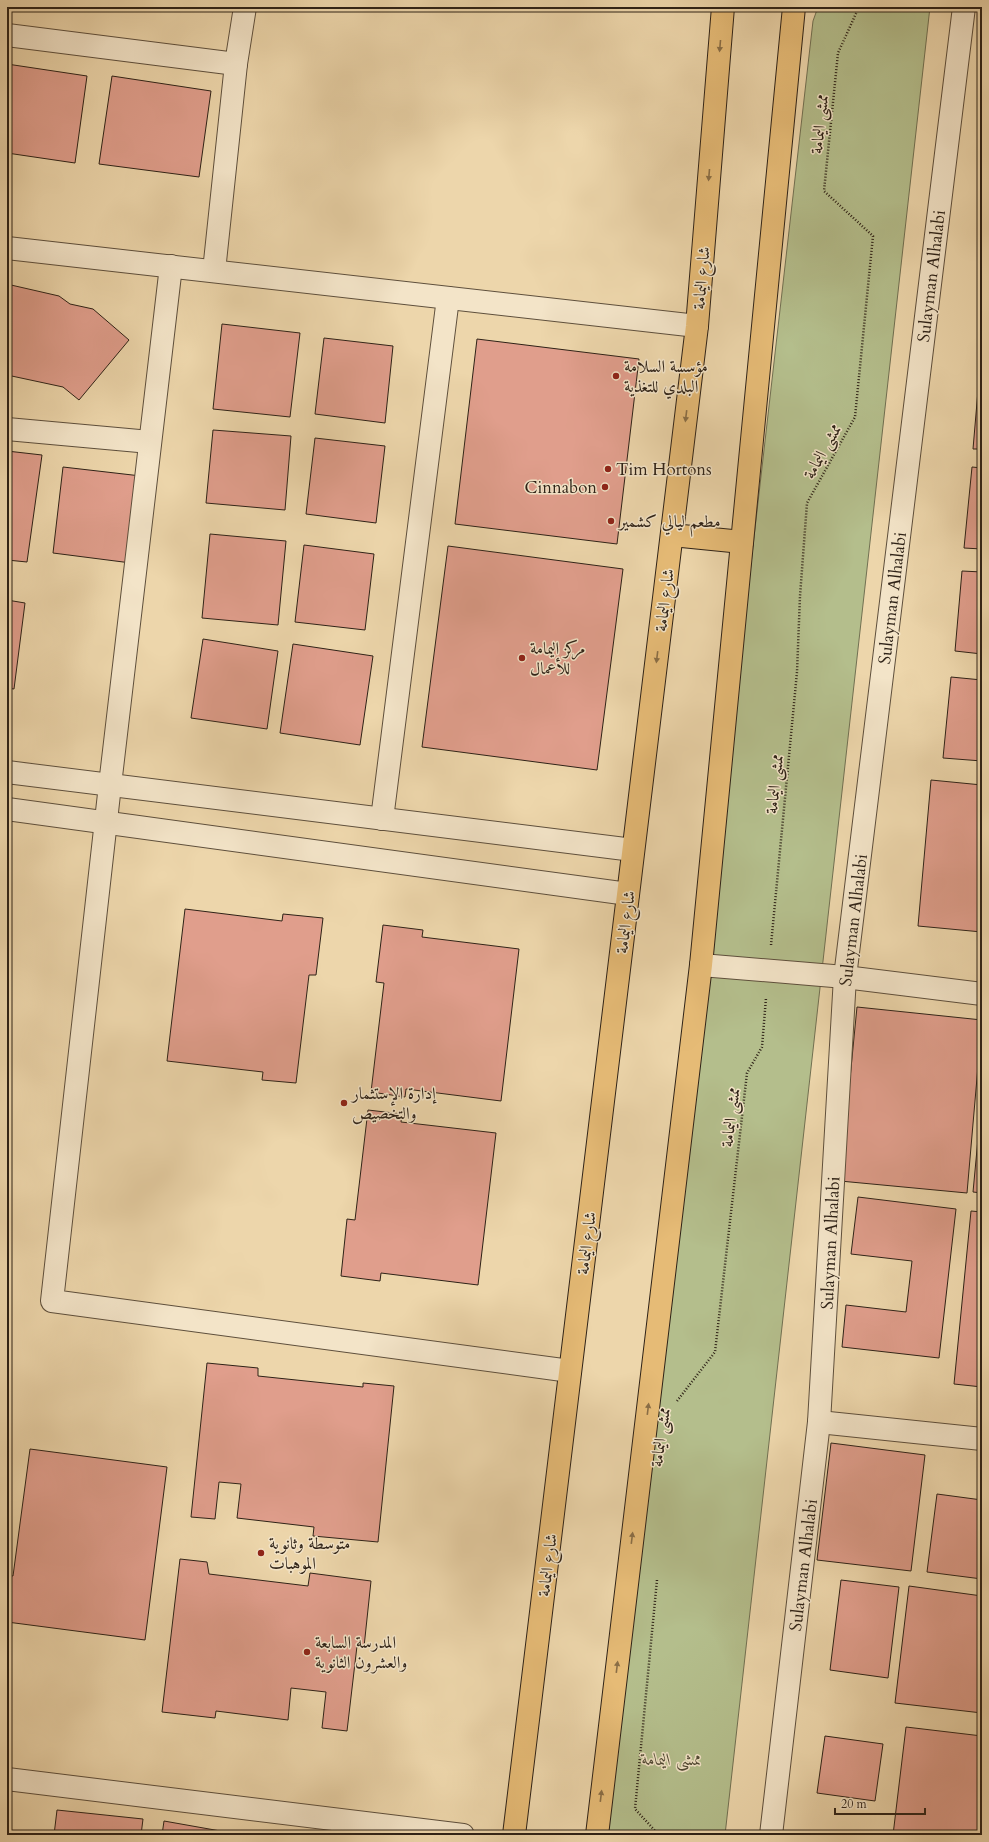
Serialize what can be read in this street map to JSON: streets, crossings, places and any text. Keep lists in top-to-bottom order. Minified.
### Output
{"streets":{"main road":["شارع اليمامة"],"street":["Sulayman Alhalabi"],"path":["ممشى اليمامة"]},"parks":["ممشى اليمامة"],"places":["مؤسسة السلامة البلدي للتغذية","Tim Hortons","Cinnabon","مطعم ليالي كشمير","مركز اليمامة للأعمال","إدارة الإستثمار والتخصيص","متوسطة وثانوية الموهبات","المدرسة السابعة والعشرون الثانوية"],"scale_bar":"20 m"}
